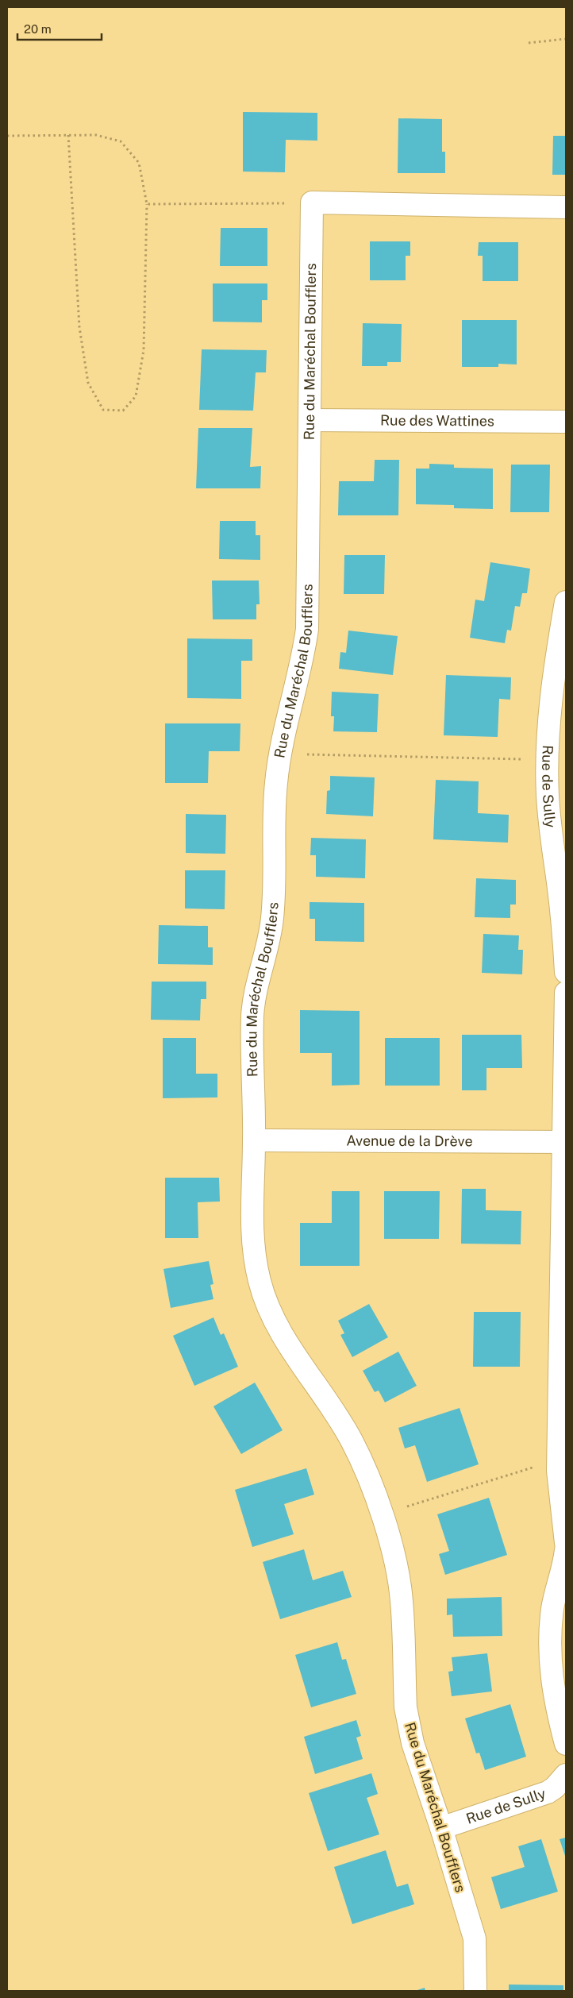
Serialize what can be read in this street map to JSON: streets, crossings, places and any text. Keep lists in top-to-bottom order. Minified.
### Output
{"streets":{"street":["Rue du Maréchal Boufflers","Rue des Wattines","Rue de Sully","Avenue de la Drève"]},"crossings":[["Rue du Maréchal Boufflers","Rue des Wattines"],["Rue du Maréchal Boufflers","Rue de Sully"],["Rue du Maréchal Boufflers","Avenue de la Drève"]],"scale_bar":"20 m"}
